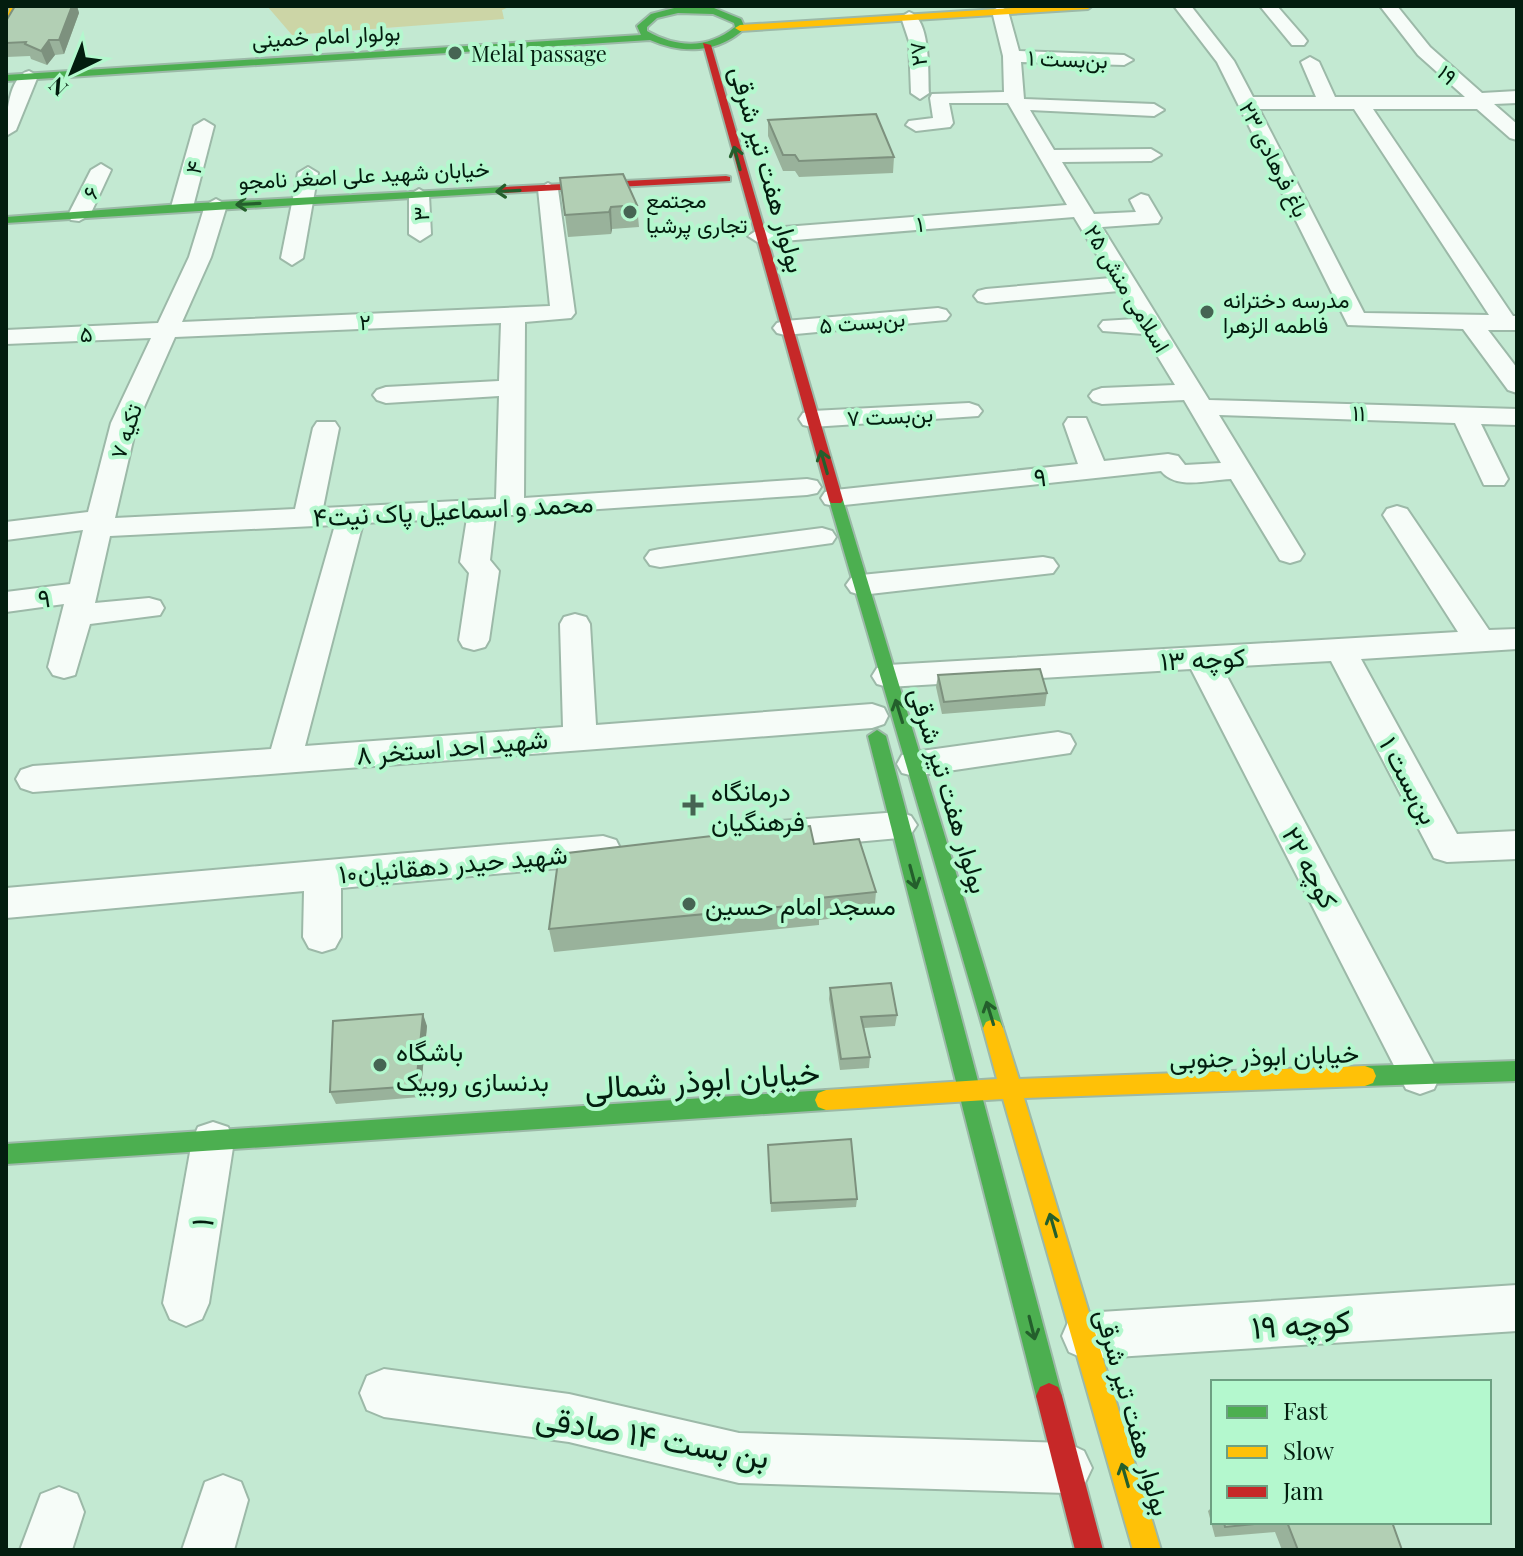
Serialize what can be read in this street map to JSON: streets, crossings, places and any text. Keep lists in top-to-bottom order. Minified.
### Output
{"streets":{"main road":["بولوار امام خمینی","بولوار هفت تیر شرقی","خیابان شهید علی اصغر نامجو","خیابان ابوذر جنوبی","خیابان ابوذر شمالی"],"street":["۲۷","بن‌بست ۱","۱۹","باغ فرهادی ۲۳","۴","۶","۳","۱","اسلامی منش ۲۵","۲","بن‌بست ۵","۵","۱۱","بن‌بست ۷","تکیه ۷","۹","محمد و اسماعیل پاک نیت۴","کوچه ۱۳","شهید احد استخر ۸","شهید حیدر دهقانیان۱۰","کوچه ۲۲","کوچه ۱۹","بن بست ۱۴ صادقی"]},"crossings":[["بن‌بست ۱","اسلامی منش ۲۵"],["بن‌بست ۱","کوچه ۱۳"],["۴","خیابان شهید علی اصغر نامجو"],["بولوار هفت تیر شرقی","خیابان شهید علی اصغر نامجو"],["بولوار هفت تیر شرقی","۱"],["بولوار هفت تیر شرقی","بن‌بست ۵"],["بولوار هفت تیر شرقی","بن‌بست ۷"],["بولوار هفت تیر شرقی","۹"],["بولوار هفت تیر شرقی","محمد و اسماعیل پاک نیت۴"],["بولوار هفت تیر شرقی","کوچه ۱۳"],["بولوار هفت تیر شرقی","شهید احد استخر ۸"],["بولوار هفت تیر شرقی","خیابان ابوذر جنوبی"],["بولوار هفت تیر شرقی","خیابان ابوذر شمالی"],["بولوار هفت تیر شرقی","کوچه ۱۹"],["بولوار هفت تیر شرقی","بن بست ۱۴ صادقی"],["خیابان شهید علی اصغر نامجو","۶"],["خیابان شهید علی اصغر نامجو","۳"],["خیابان شهید علی اصغر نامجو","۲"],["خیابان شهید علی اصغر نامجو","تکیه ۷"],["۱","اسلامی منش ۲۵"],["۱","خیابان ابوذر شمالی"],["اسلامی منش ۲۵","۱۱"],["اسلامی منش ۲۵","۹"],["۲","۵"],["۲","تکیه ۷"],["۵","تکیه ۷"],["تکیه ۷","۹"],["تکیه ۷","محمد و اسماعیل پاک نیت۴"],["۹","محمد و اسماعیل پاک نیت۴"],["کوچه ۱۳","کوچه ۲۲"],["کوچه ۲۲","خیابان ابوذر جنوبی"],["خیابان ابوذر جنوبی","خیابان ابوذر شمالی"]],"places":{"other":["Melal passage","مجتمع تجاری پرشیا","مدرسه دخترانه فاطمه الزهرا","مسجد امام حسین","باشگاه بدنسازی روبیک"],"health":["درمانگاه فرهنگیان"]},"legend":["Fast","Slow","Jam"],"north":"bottom left"}
